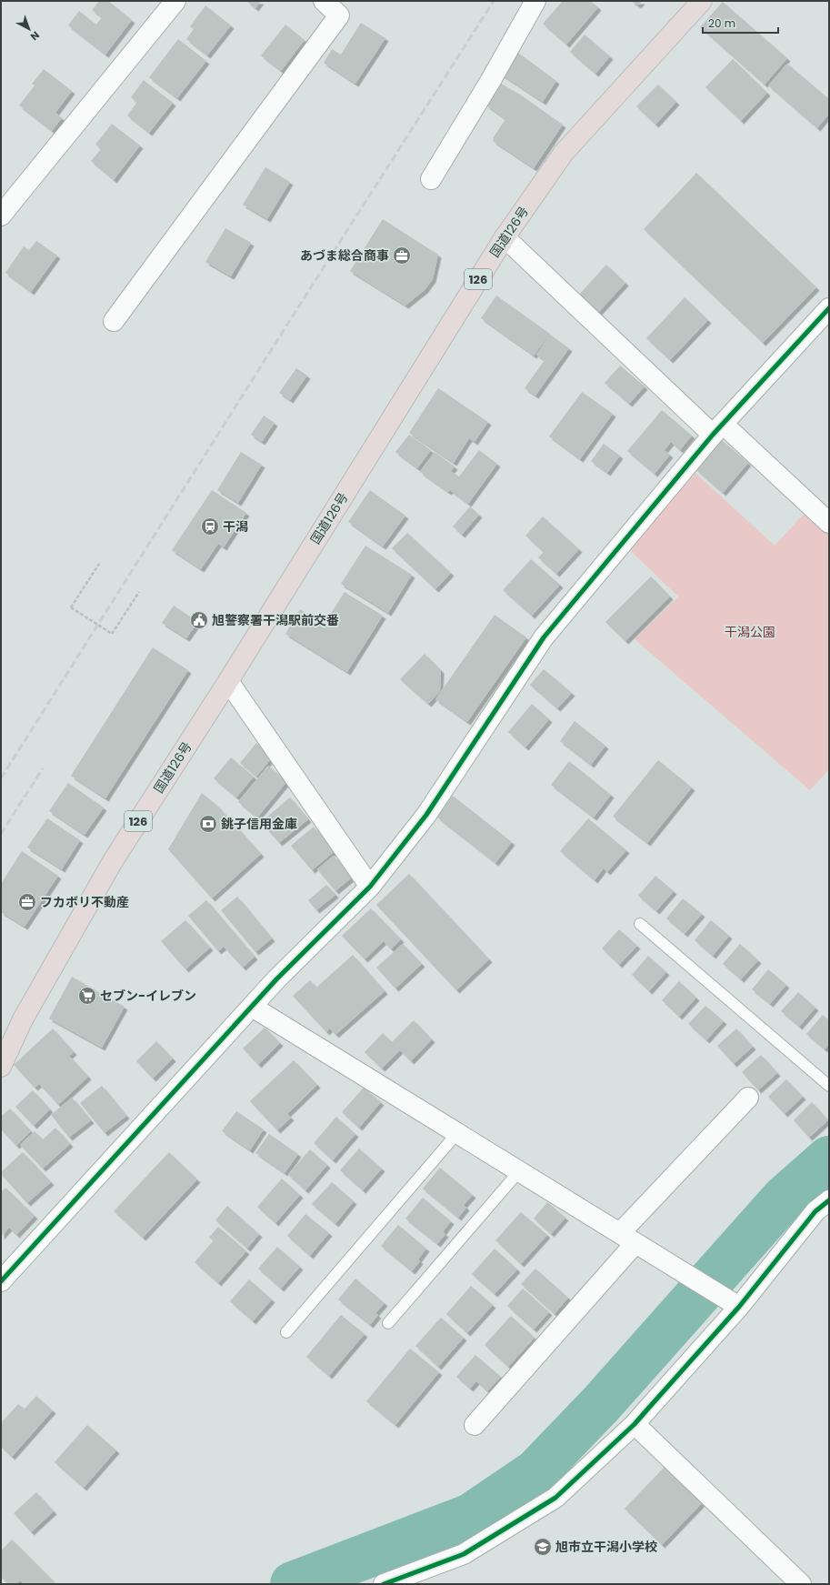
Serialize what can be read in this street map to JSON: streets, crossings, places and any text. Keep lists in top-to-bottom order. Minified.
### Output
{"streets":{"highway":["国道126号","126"]},"parks":["干潟公園"],"places":{"office":["あづま総合商事","フカボリ不動産"],"station":["干潟"],"public building":["旭警察署干潟駅前交番"],"bank":["銚子信用金庫"],"supermarket":["セブン-イレブン"],"school or university":["旭市立干潟小学校"]},"scale_bar":"20 m","north":"bottom right"}
